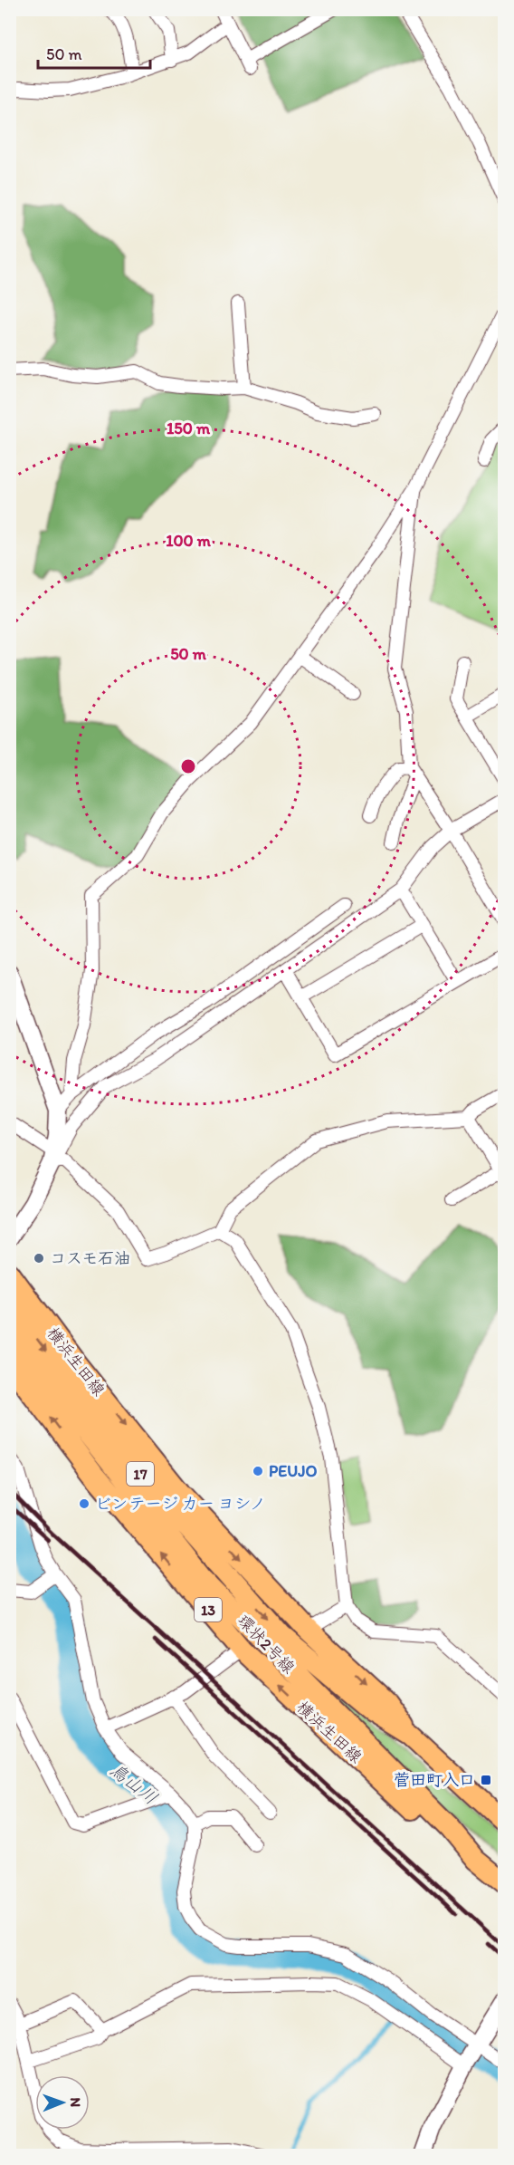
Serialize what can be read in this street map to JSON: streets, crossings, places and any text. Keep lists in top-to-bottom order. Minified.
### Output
{"streets":{"main road":["横浜生田線","17","13","環状2号線"]},"crossings":[["横浜生田線","環状2号線"]],"water":["鳥山川"],"places":{"other":["コスモ石油","PEUJO","ビンテージ カー ヨシノ"],"transit":["菅田町入口"]},"scale_bar":"50 m","north":"right","rings":["150 m","100 m","50 m"]}
